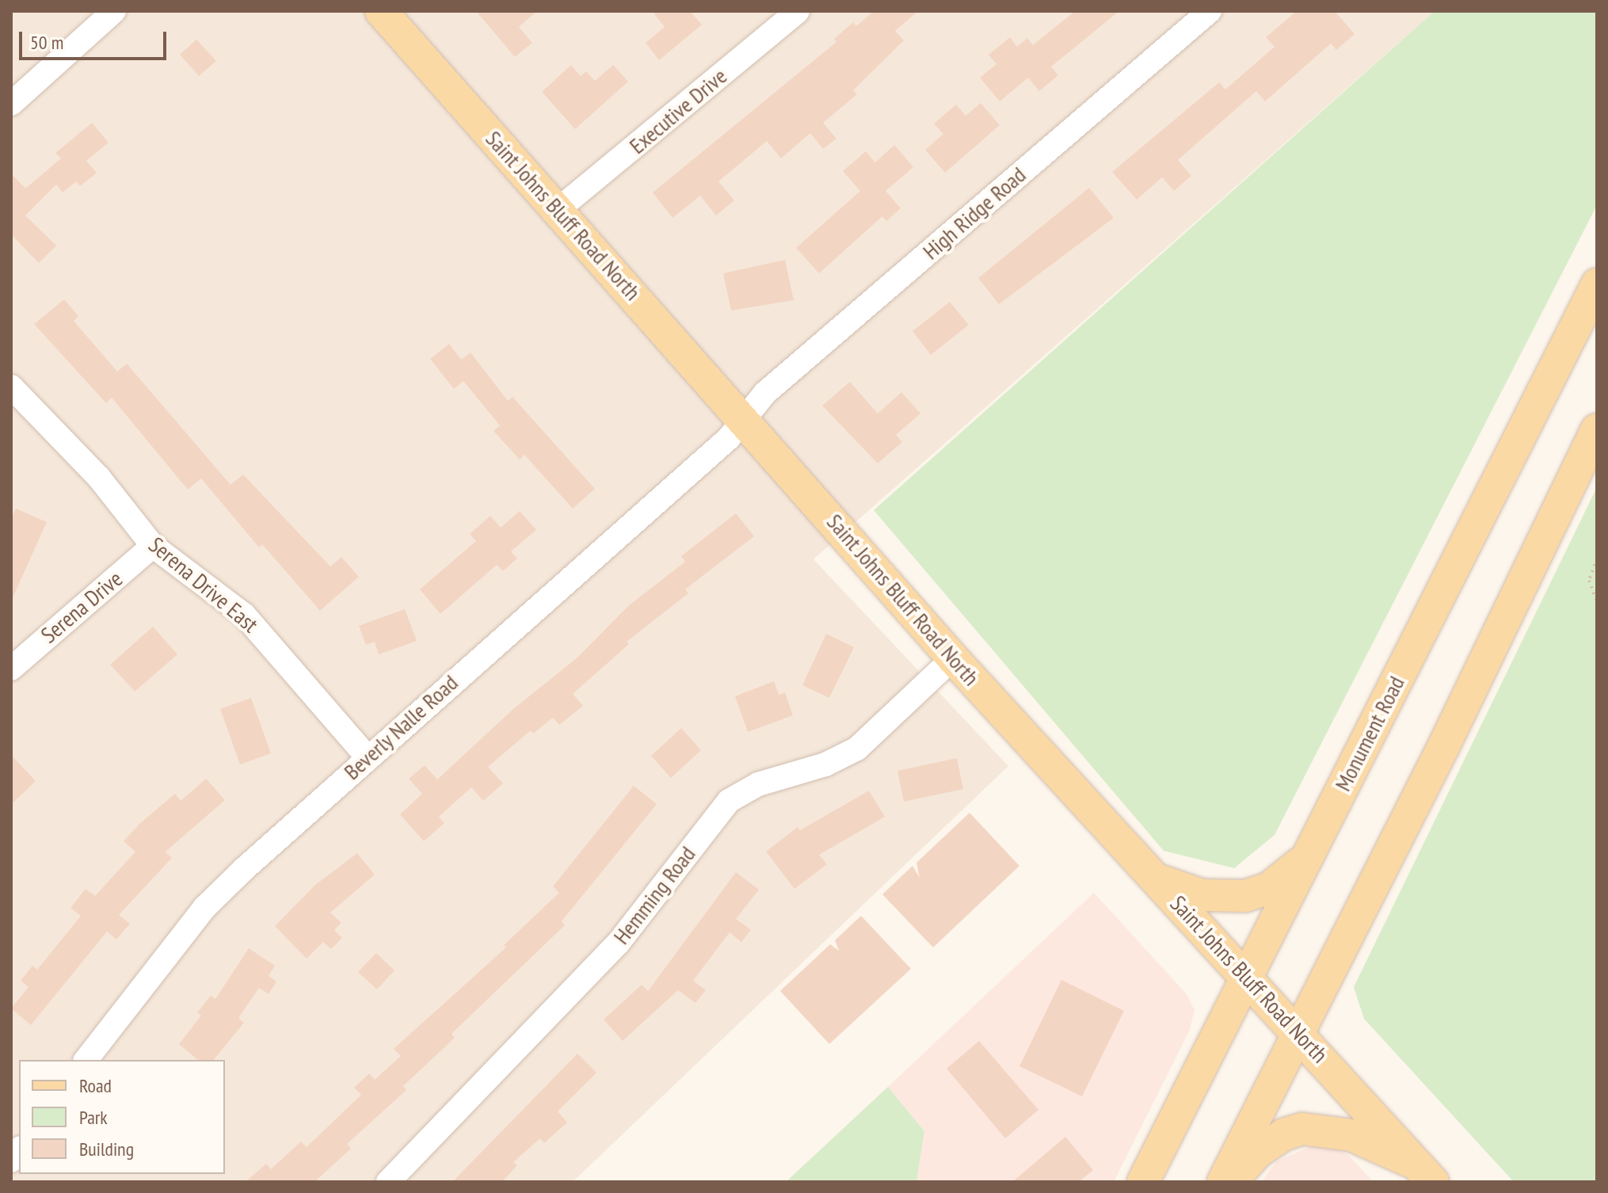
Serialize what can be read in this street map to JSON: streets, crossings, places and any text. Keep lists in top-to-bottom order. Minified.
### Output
{"streets":{"main road":["Saint Johns Bluff Road North","Monument Road"],"street":["Executive Drive","High Ridge Road","Serena Drive East","Serena Drive","Beverly Nalle Road","Hemming Road"]},"crossings":[["Executive Drive","Saint Johns Bluff Road North"],["High Ridge Road","Saint Johns Bluff Road North"],["High Ridge Road","Beverly Nalle Road"],["Saint Johns Bluff Road North","Beverly Nalle Road"],["Saint Johns Bluff Road North","Monument Road"],["Saint Johns Bluff Road North","Hemming Road"],["Serena Drive East","Serena Drive"],["Serena Drive East","Beverly Nalle Road"]],"legend":["Road","Park","Building"],"scale_bar":"50 m"}
